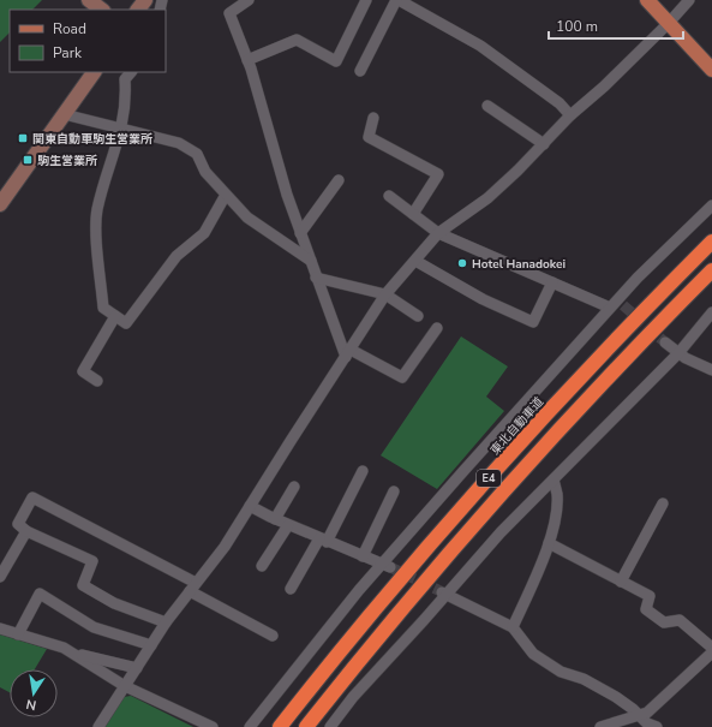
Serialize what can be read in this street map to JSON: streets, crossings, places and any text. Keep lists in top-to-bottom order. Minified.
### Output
{"streets":{"highway":["東北自動車道","E4"]},"places":{"transit":["関東自動車駒生営業所","駒生営業所"],"other":["Hotel Hanadokei"]},"legend":["Road","Park"],"scale_bar":"100 m","north":"bottom"}
